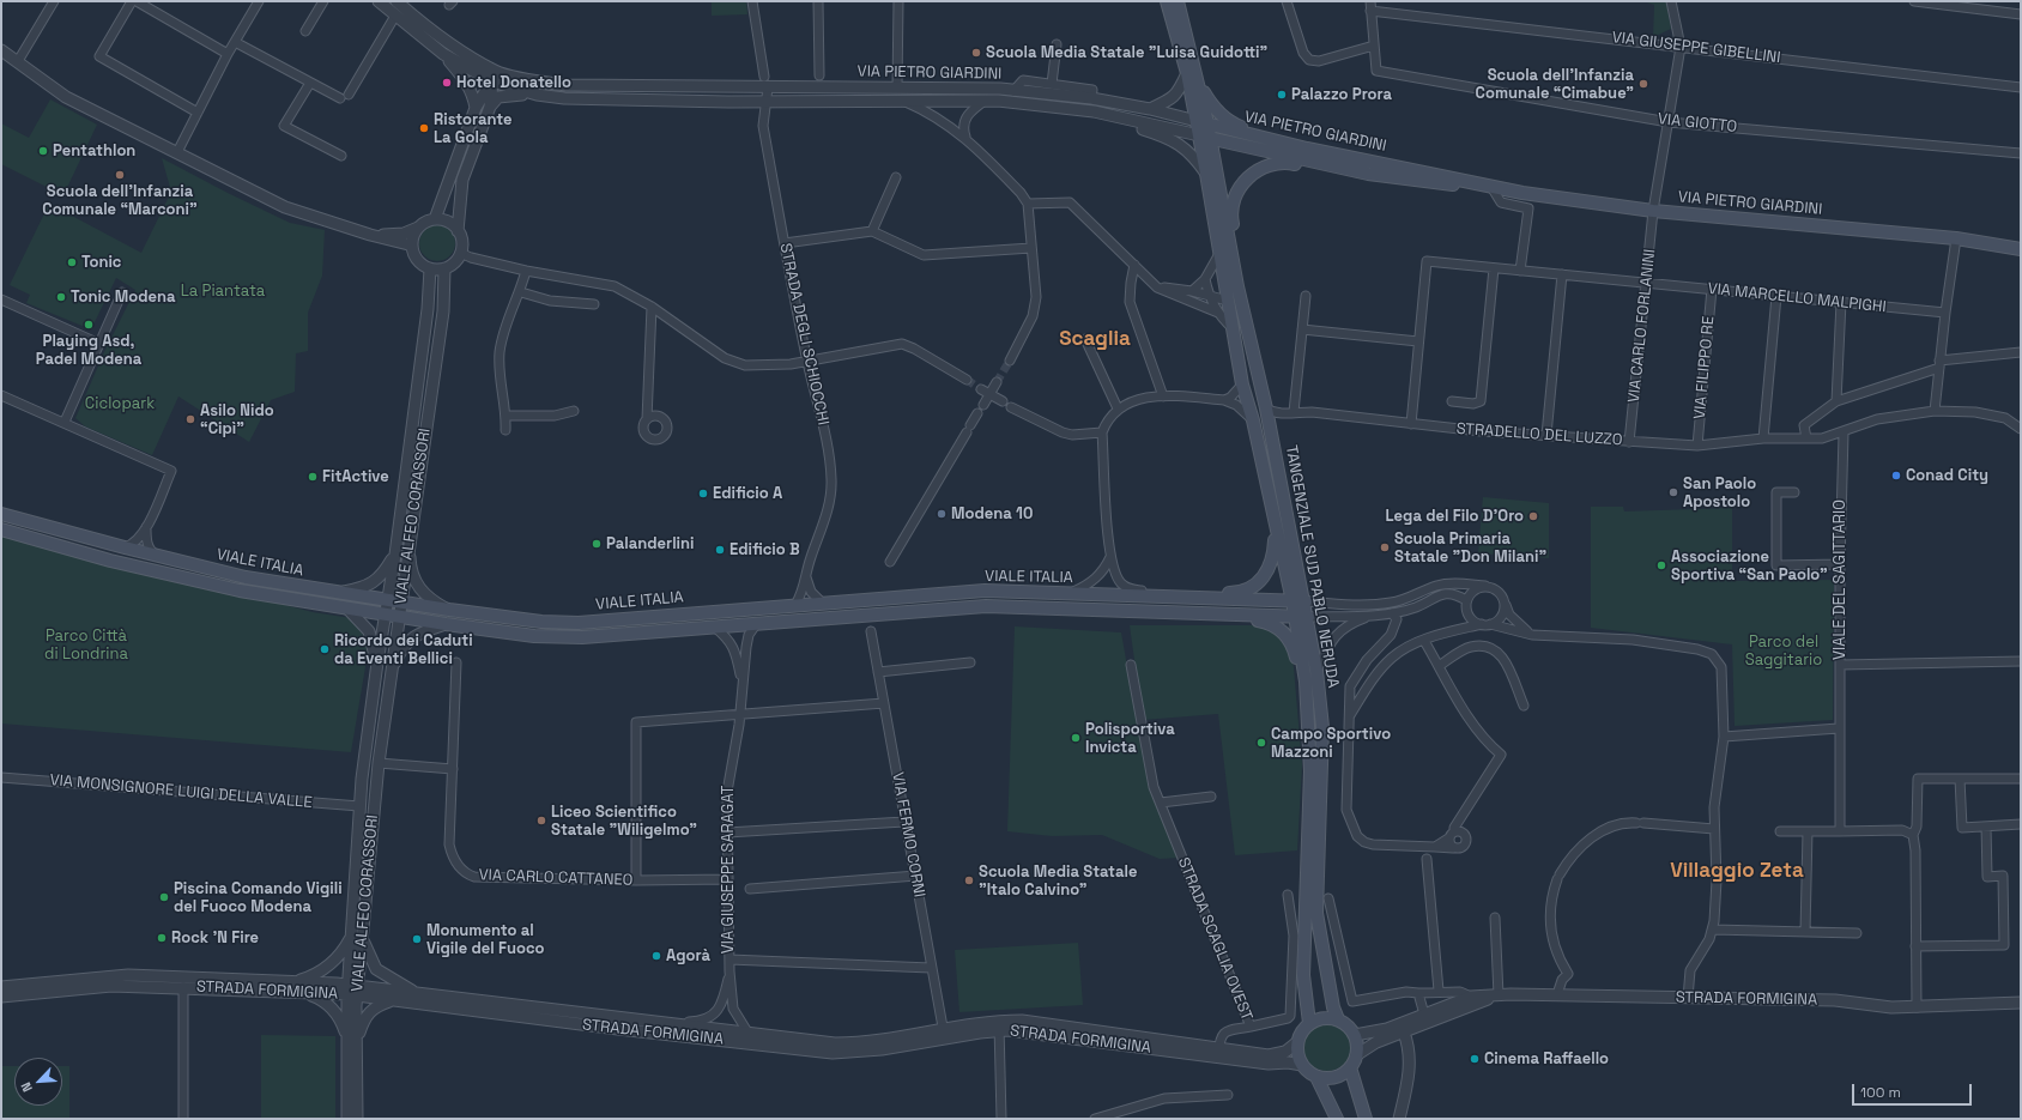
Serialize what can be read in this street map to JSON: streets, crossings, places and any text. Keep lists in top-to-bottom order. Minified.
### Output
{"streets":{"main road":["VIA PIETRO GIARDINI","VIALE ITALIA","TANGENZIALE SUD PABLO NERUDA"],"street":["VIA GIUSEPPE GIBELLINI","VIA GIOTTO","VIA MARCELLO MALPIGHI","VIA CARLO FORLANINI","STRADA DEGLI SCHIOCCHI","VIA FILIPPO RE","STRADELLO DEL LUZZO","VIALE ALFEO CORASSORI","VIALE DEL SAGITTARIO","VIA MONSIGNORE LUIGI DELLA VALLE","VIA FERMO CORNI","VIA GIUSEPPE SARAGAT","VIA CARLO CATTANEO","STRADA SCAGLIA OVEST","STRADA FORMIGINA"]},"crossings":[["VIA GIUSEPPE GIBELLINI","VIA CARLO FORLANINI"],["VIA PIETRO GIARDINI","VIA CARLO FORLANINI"],["VIA PIETRO GIARDINI","STRADA DEGLI SCHIOCCHI"],["VIA PIETRO GIARDINI","TANGENZIALE SUD PABLO NERUDA"],["VIA GIOTTO","VIA CARLO FORLANINI"],["VIA MARCELLO MALPIGHI","VIA CARLO FORLANINI"],["VIA MARCELLO MALPIGHI","VIA FILIPPO RE"],["VIA CARLO FORLANINI","STRADELLO DEL LUZZO"],["STRADA DEGLI SCHIOCCHI","VIALE ITALIA"],["VIA FILIPPO RE","STRADELLO DEL LUZZO"],["STRADELLO DEL LUZZO","TANGENZIALE SUD PABLO NERUDA"],["STRADELLO DEL LUZZO","VIALE DEL SAGITTARIO"],["VIALE ALFEO CORASSORI","VIALE ITALIA"],["VIALE ALFEO CORASSORI","VIA MONSIGNORE LUIGI DELLA VALLE"],["VIALE ALFEO CORASSORI","STRADA FORMIGINA"],["VIALE ITALIA","TANGENZIALE SUD PABLO NERUDA"],["VIALE ITALIA","VIA GIUSEPPE SARAGAT"],["TANGENZIALE SUD PABLO NERUDA","STRADA FORMIGINA"],["VIA FERMO CORNI","STRADA FORMIGINA"],["VIA GIUSEPPE SARAGAT","VIA CARLO CATTANEO"],["VIA GIUSEPPE SARAGAT","STRADA FORMIGINA"],["STRADA SCAGLIA OVEST","STRADA FORMIGINA"]],"districts":["Scaglia","Villaggio Zeta"],"parks":["La Piantata","Ciclopark","Parco Città di Londrina","Parco del Saggitario"],"places":["Scuola Media Statale \"Luisa Guidotti\"","Hotel Donatello","Scuola dell’Infanzia Comunale “Cimabue”","Palazzo Prora","Ristorante La Gola","Pentathlon","Scuola dell’Infanzia Comunale “Marconi”","Tonic","Tonic Modena","Playing Asd, Padel Modena","Asilo Nido “Cipì”","Conad City","FitActive","San Paolo Apostolo","Edificio A","Modena 10","Lega del Filo D'Oro","Palanderlini","Scuola Primaria Statale \"Don Milani\"","Edificio B","Associazione Sportiva “San Paolo”","Ricordo dei Caduti da Eventi Bellici","Polisportiva Invicta","Campo Sportivo Mazzoni","Liceo Scientifico Statale \"Wiligelmo\"","Scuola Media Statale \"Italo Calvino\"","Piscina Comando Vigili del Fuoco Modena","Rock 'N Fire","Monumento al Vigile del Fuoco","Agorà","Cinema Raffaello"],"scale_bar":"100 m","north":"bottom left"}
